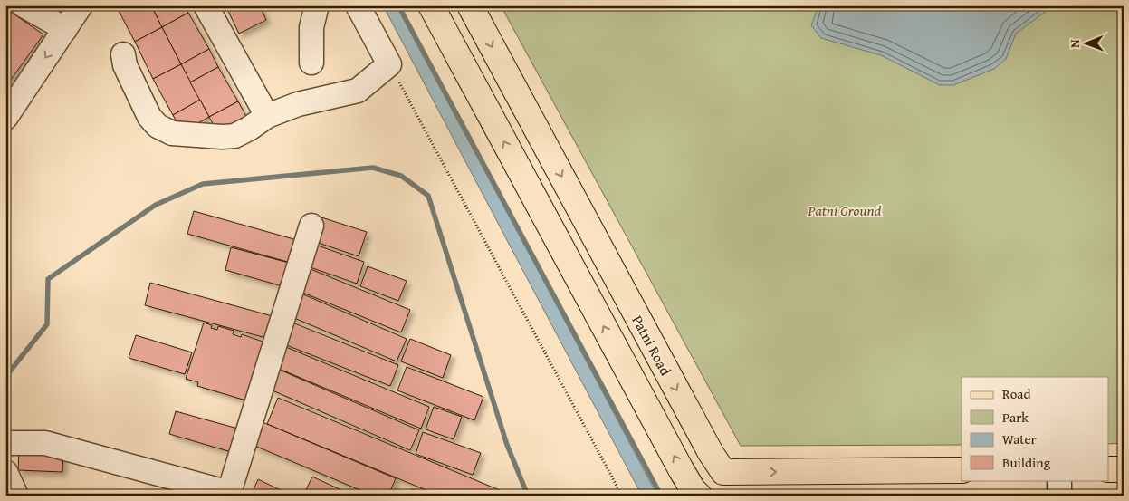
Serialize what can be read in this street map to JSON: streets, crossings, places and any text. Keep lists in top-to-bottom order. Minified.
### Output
{"streets":{"main road":["Patni Road"]},"parks":["Patni Ground"],"legend":["Road","Park","Water","Building"],"north":"left"}
